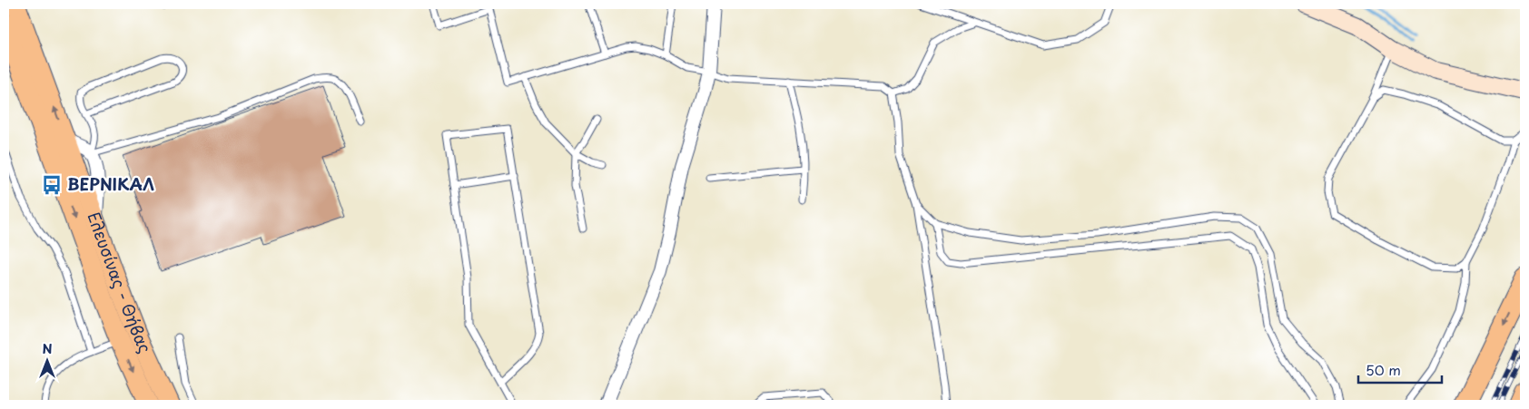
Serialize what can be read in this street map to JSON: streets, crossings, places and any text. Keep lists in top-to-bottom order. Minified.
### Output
{"streets":{"main road":["Ελευσίνας - Θήβας"]},"places":{"bus stop":["ΒΕΡΝΙΚΑΛ"]},"scale_bar":"50 m","north":"top"}
